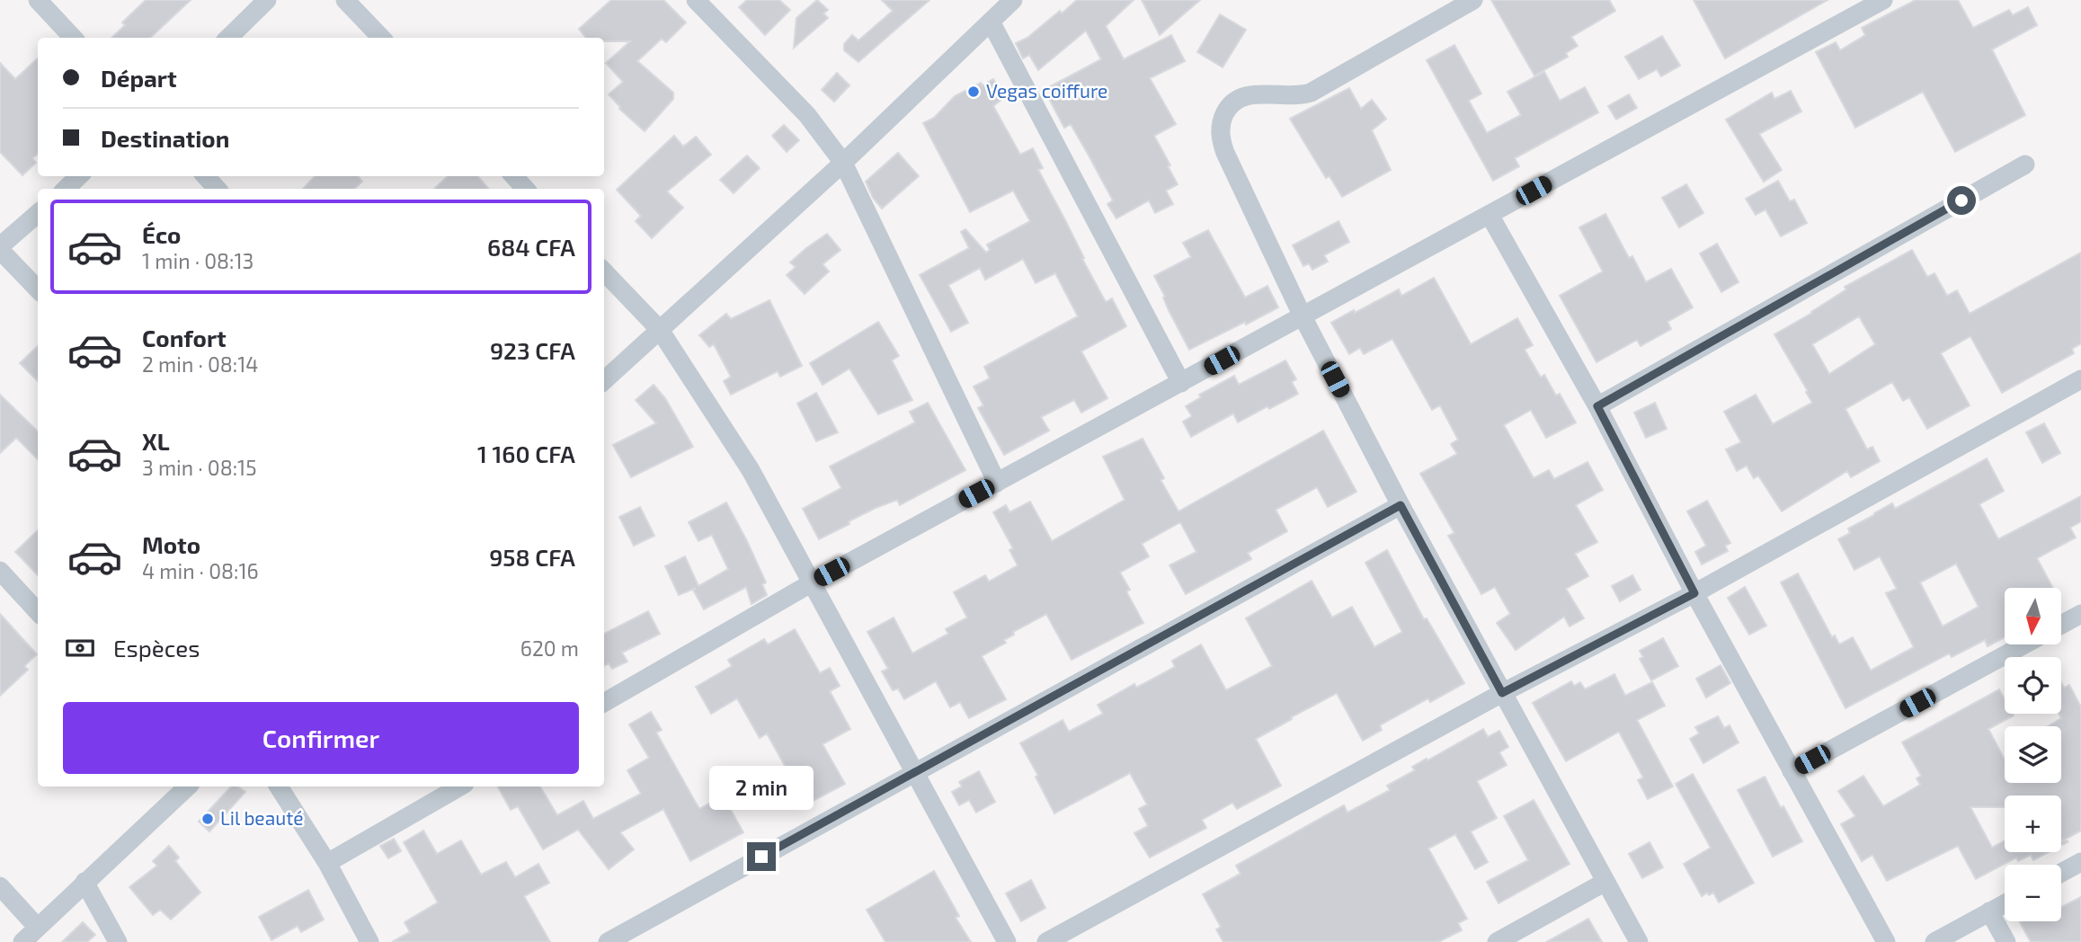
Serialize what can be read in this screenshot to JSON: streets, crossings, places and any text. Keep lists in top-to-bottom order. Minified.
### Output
{"places":["Vegas coiffure","Lil beauté"],"north":"bottom","page":{"banner":["Départ","Destination"],"list":[{"name":"Éco","note":"1 min · 08:13","value":"684 CFA"},{"name":"Confort","note":"2 min · 08:14","value":"923 CFA"},{"name":"XL","note":"3 min · 08:15","value":"1 160 CFA"},{"name":"Moto","note":"4 min · 08:16","value":"958 CFA"}],"map_buttons":["+","−"],"pay":["Espèces","620 m"],"buttons":"Confirmer","bubble":"2 min"}}
